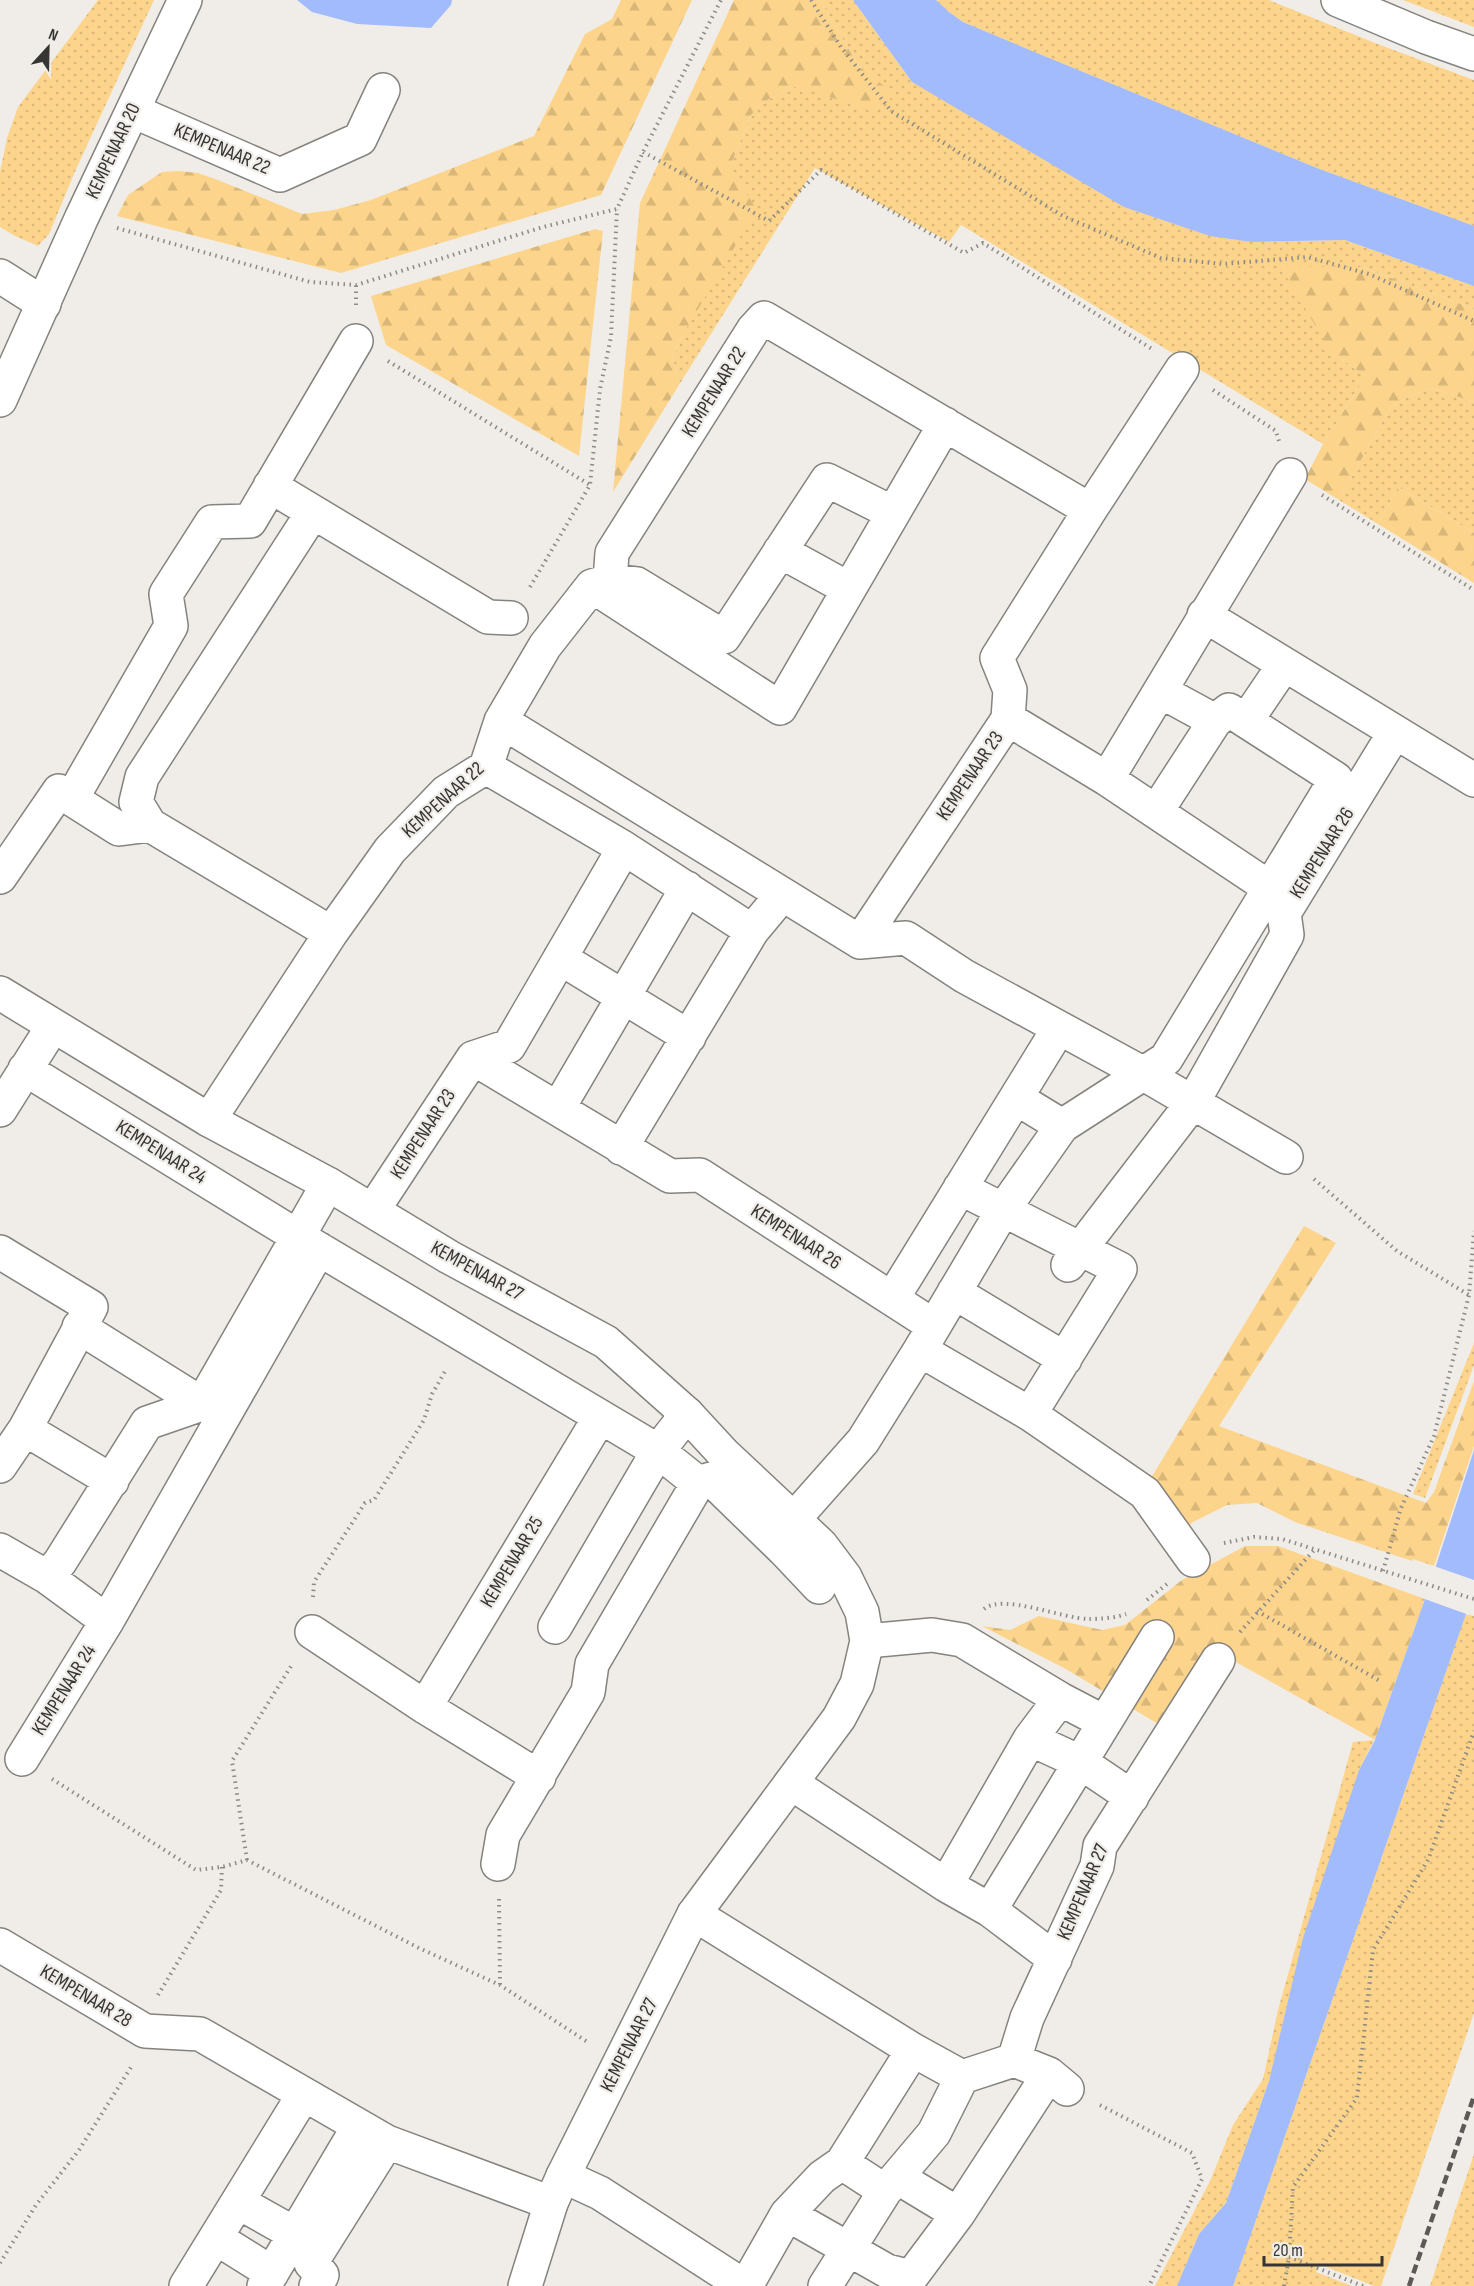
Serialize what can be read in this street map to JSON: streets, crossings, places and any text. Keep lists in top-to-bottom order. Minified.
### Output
{"streets":{"street":["KEMPENAAR 22","KEMPENAAR 20","KEMPENAAR 23","KEMPENAAR 26","KEMPENAAR 24","KEMPENAAR 27","KEMPENAAR 25","KEMPENAAR 28"]},"crossings":[["KEMPENAAR 22","KEMPENAAR 20"],["KEMPENAAR 22","KEMPENAAR 27"],["KEMPENAAR 23","KEMPENAAR 26"],["KEMPENAAR 23","KEMPENAAR 27"],["KEMPENAAR 26","KEMPENAAR 27"],["KEMPENAAR 24","KEMPENAAR 27"],["KEMPENAAR 27","KEMPENAAR 28"]],"scale_bar":"20 m","north":"top"}
